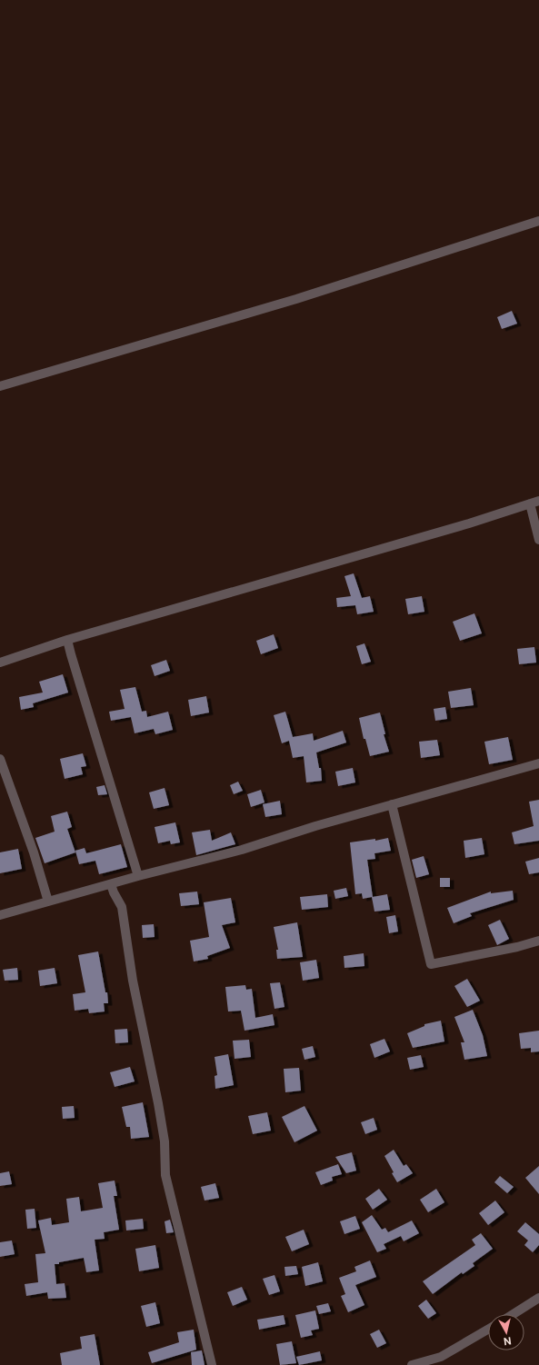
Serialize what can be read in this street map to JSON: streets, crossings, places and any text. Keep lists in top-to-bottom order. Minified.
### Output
{"north":"bottom"}
